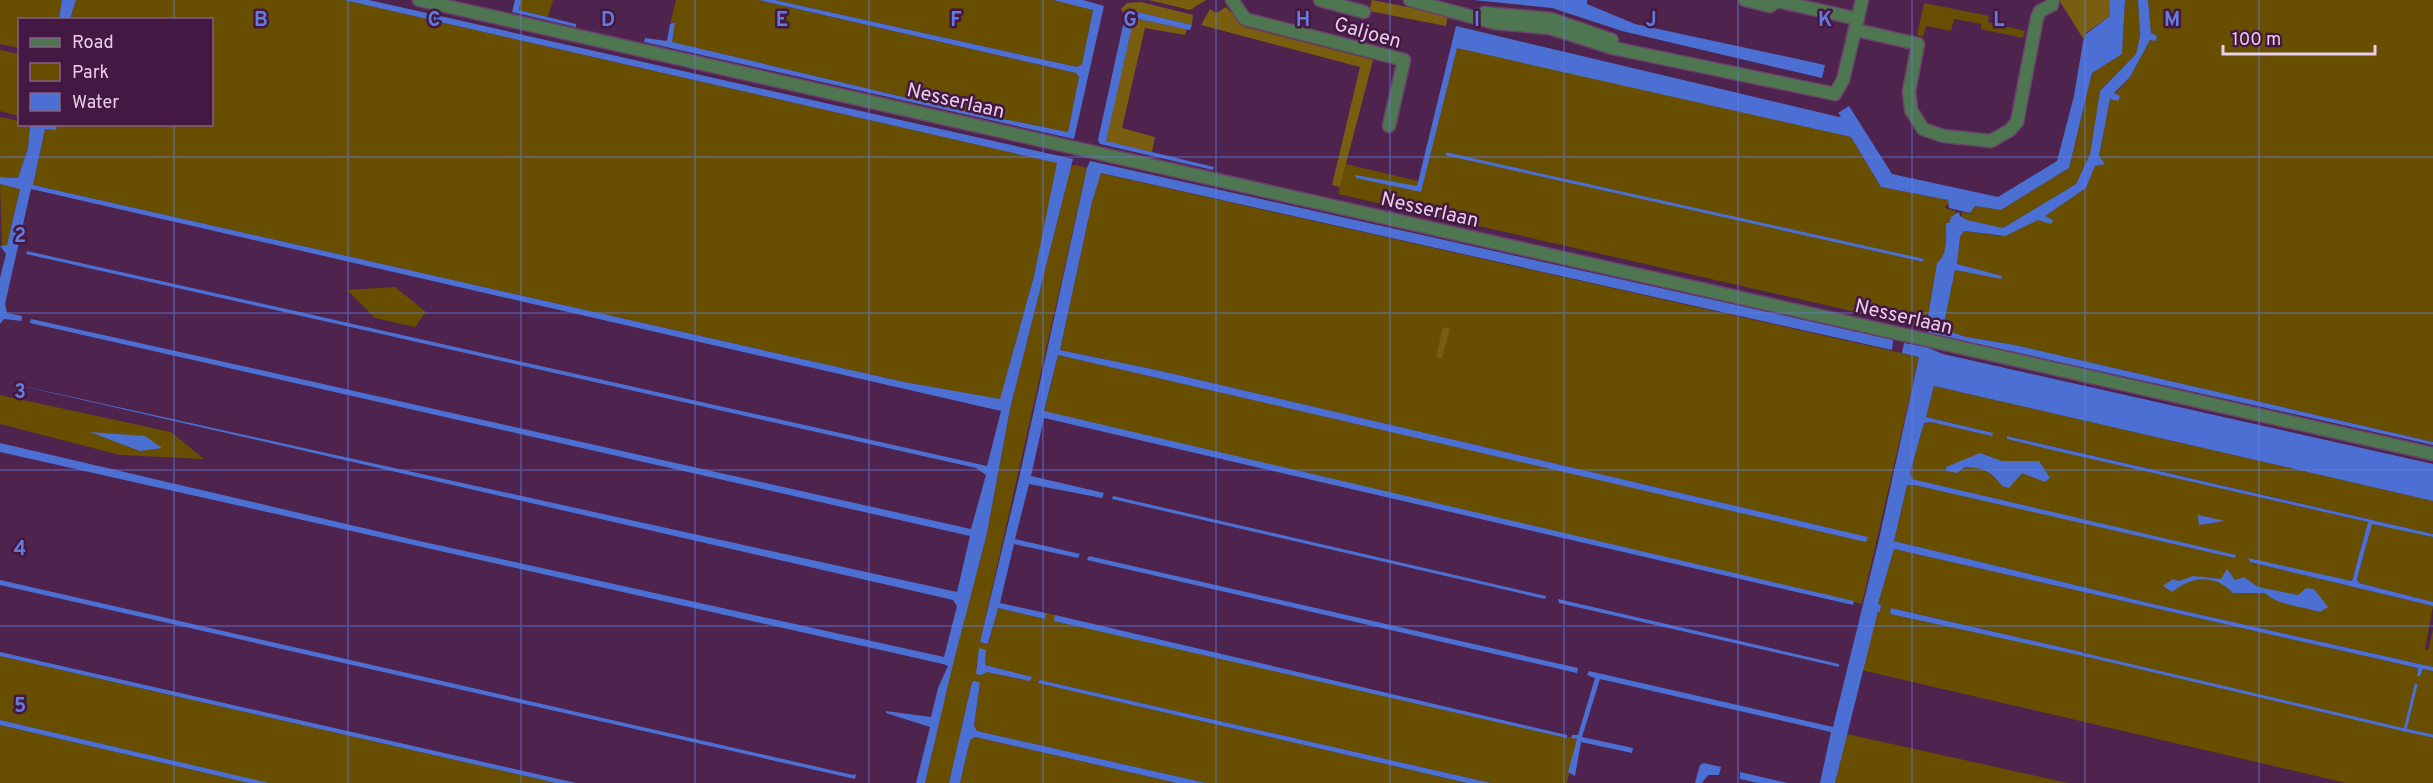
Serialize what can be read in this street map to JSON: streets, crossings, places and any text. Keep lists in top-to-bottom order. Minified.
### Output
{"streets":{"street":["Galjoen","Nesserlaan"]},"legend":["Road","Park","Water"],"scale_bar":"100 m","grid":{"columns":["B","C","D","E","F","G","H","I","J","K","L","M"],"rows":["2","3","4","5"]}}
